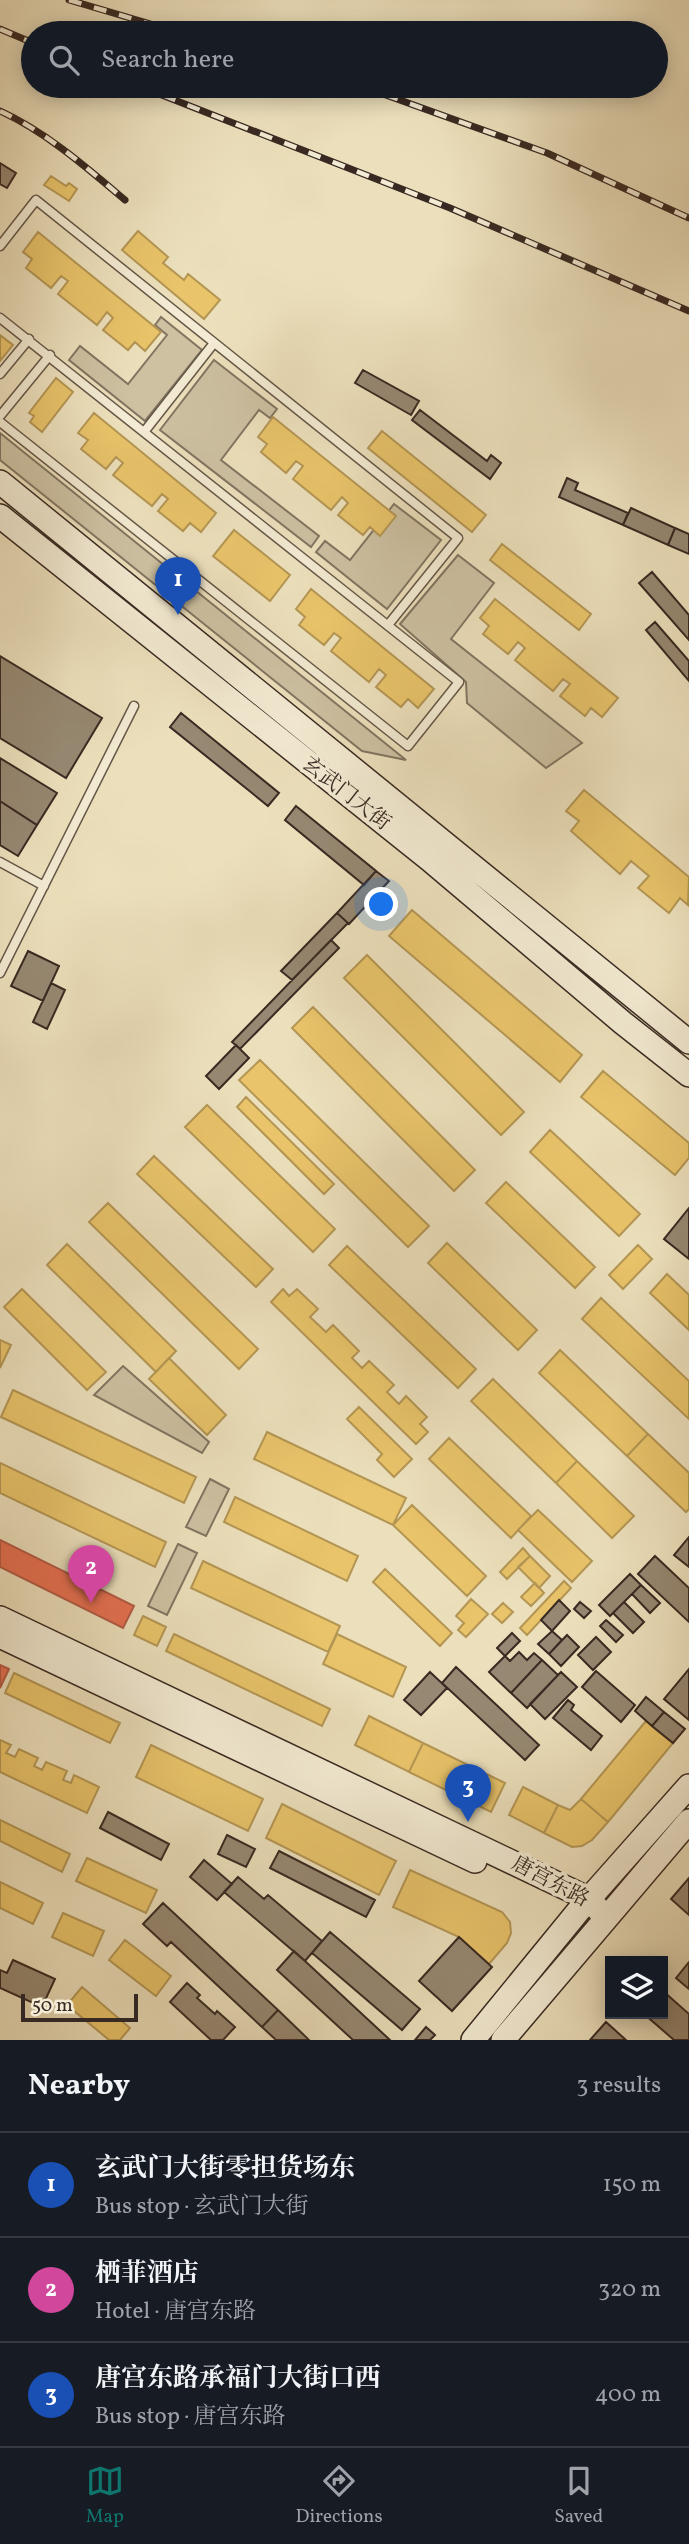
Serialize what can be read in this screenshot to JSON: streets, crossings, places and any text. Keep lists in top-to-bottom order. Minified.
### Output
{"streets":{"street":["玄武门大街","唐宫东路"]},"scale_bar":"50 m","page":{"search":"Search here","pins":["1","2","3"],"scale":"50 m","heading":["Nearby","3 results"],"list":[{"mark":"1","name":"玄武门大街零担货场东","note":"Bus stop · 玄武门大街","value":"150 m"},{"mark":"2","name":"栖菲酒店","note":"Hotel · 唐宫东路","value":"320 m"},{"mark":"3","name":"唐宫东路承福门大街口西","note":"Bus stop · 唐宫东路","value":"400 m"}],"nav":["Map","Directions","Saved"]}}
